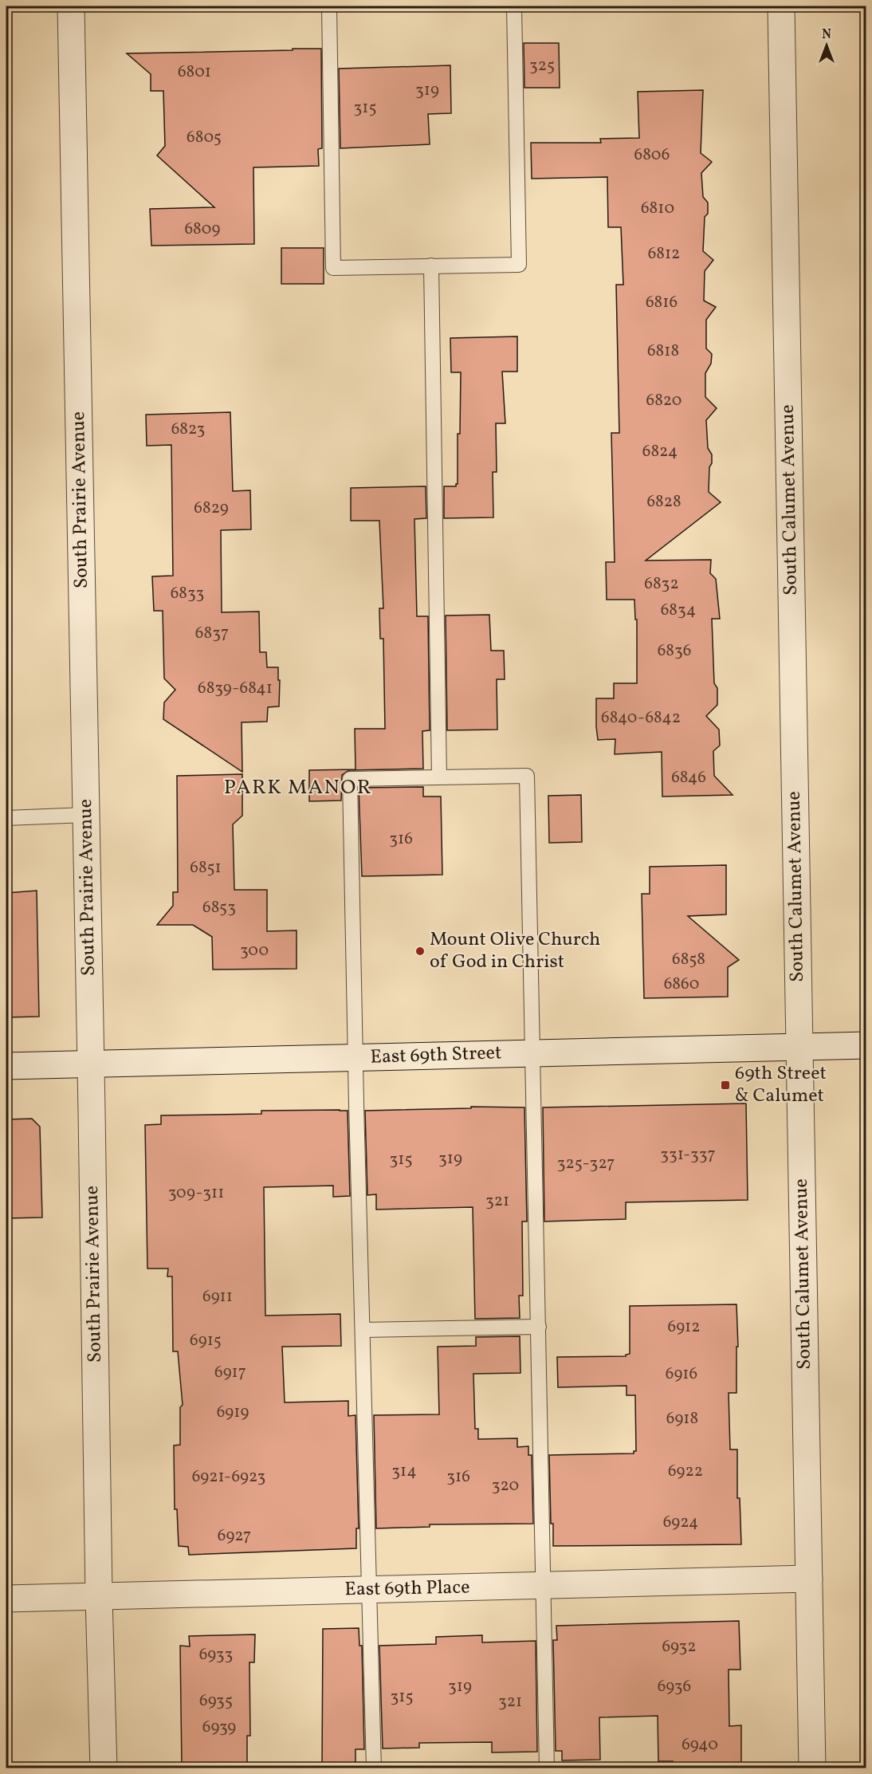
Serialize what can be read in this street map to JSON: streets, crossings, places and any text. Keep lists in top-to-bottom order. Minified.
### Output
{"streets":{"street":["South Prairie Avenue","South Calumet Avenue","East 69th Street","East 69th Place"]},"crossings":[["South Prairie Avenue","East 69th Street"],["South Prairie Avenue","East 69th Place"],["South Calumet Avenue","East 69th Street"],["South Calumet Avenue","East 69th Place"]],"districts":["PARK MANOR"],"places":{"other":["Mount Olive Church of God in Christ"],"transit":["69th Street & Calumet"]},"house_numbers":["325","6801","319","315","6805","6806","6810","6809","6812","6816","6818","6820","6823","6824","6828","6829","6832","6833","6834","6837","6836","6839-6841","6840-6842","6846","316","6851","6853","300","6858","6860","331-337","319","315","325-327","309-311","321","6911","6912","6915","6917","6916","6919","6918","314","6922","6921-6923","316","320","6924","6927","6932","6933","319","6936","315","6935","321","6939","6940"],"north":"top"}
